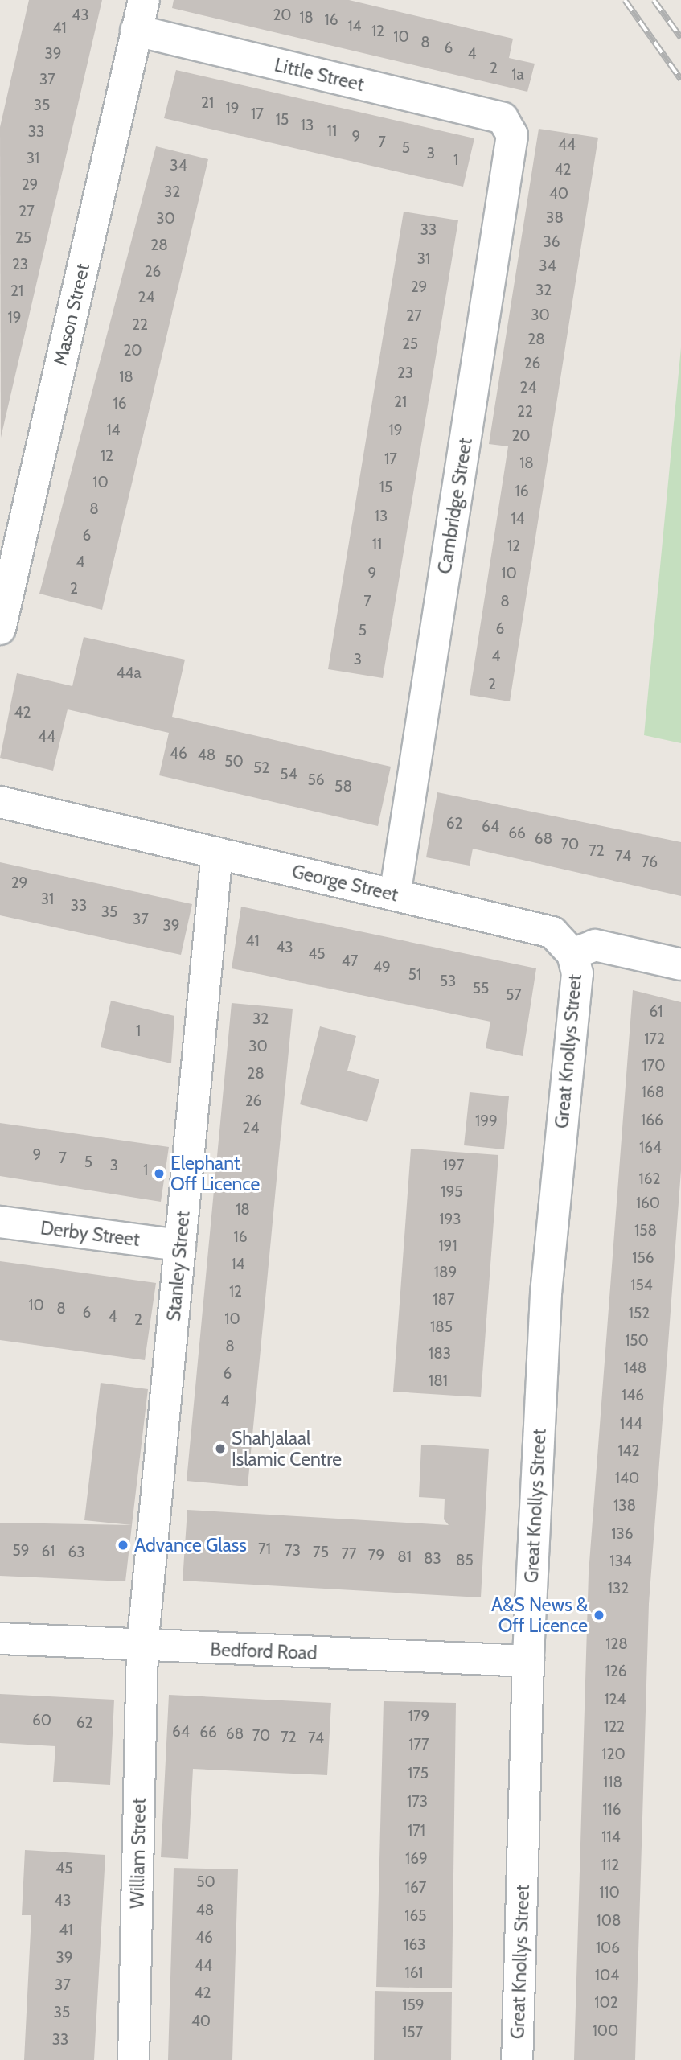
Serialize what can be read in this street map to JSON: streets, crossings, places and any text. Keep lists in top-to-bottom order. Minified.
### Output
{"streets":{"street":["Little Street","Mason Street","Cambridge Street","George Street","Great Knollys Street","Derby Street","Stanley Street","Bedford Road","William Street"]},"crossings":[["Little Street","Mason Street"],["Little Street","Cambridge Street"],["Cambridge Street","George Street"],["George Street","Great Knollys Street"],["George Street","Stanley Street"],["Great Knollys Street","Bedford Road"],["Derby Street","Stanley Street"],["Stanley Street","Bedford Road"],["Stanley Street","William Street"],["Bedford Road","William Street"]],"places":["Elephant Off Licence","ShahJalaal Islamic Centre","Advance Glass","A&S News & Off Licence"],"house_numbers":["43","20","18","16","14","41","12","10","8","6","39","4","2","1a","37","21","35","19","17","15","13","11","33","9","7","44","5","3","31","1","34","42","29","32","40","27","38","30","33","25","36","28","31","23","34","26","29","32","21","24","30","27","19","22","28","25","20","26","23","18","24","21","16","22","14","19","20","12","17","18","10","15","16","8","13","14","6","11","12","4","9","10","2","7","8","6","5","4","3","44a","2","42","44","46","48","50","52","54","56","58","62","64","66","68","70","72","74","76","29","31","33","35","37","39","41","43","45","47","49","51","53","55","57","61","32","1","172","30","170","28","168","26","166","199","24","164","9","7","5","3","197","1","162","195","160","18","193","158","16","191","156","14","189","154","12","187","10","8","6","152","4","10","2","185","150","8","183","148","6","181","146","4","144","142","140","138","136","71","59","73","61","63","75","77","79","81","83","85","134","132","128","126","124","179","60","62","122","64","66","68","70","72","74","177","120","175","118","173","116","171","114","169","112","45","50","167","110","43","48","165","108","41","46","163","106","39","44","161","104","37","42","102","159","35","40","100","157","33"]}
